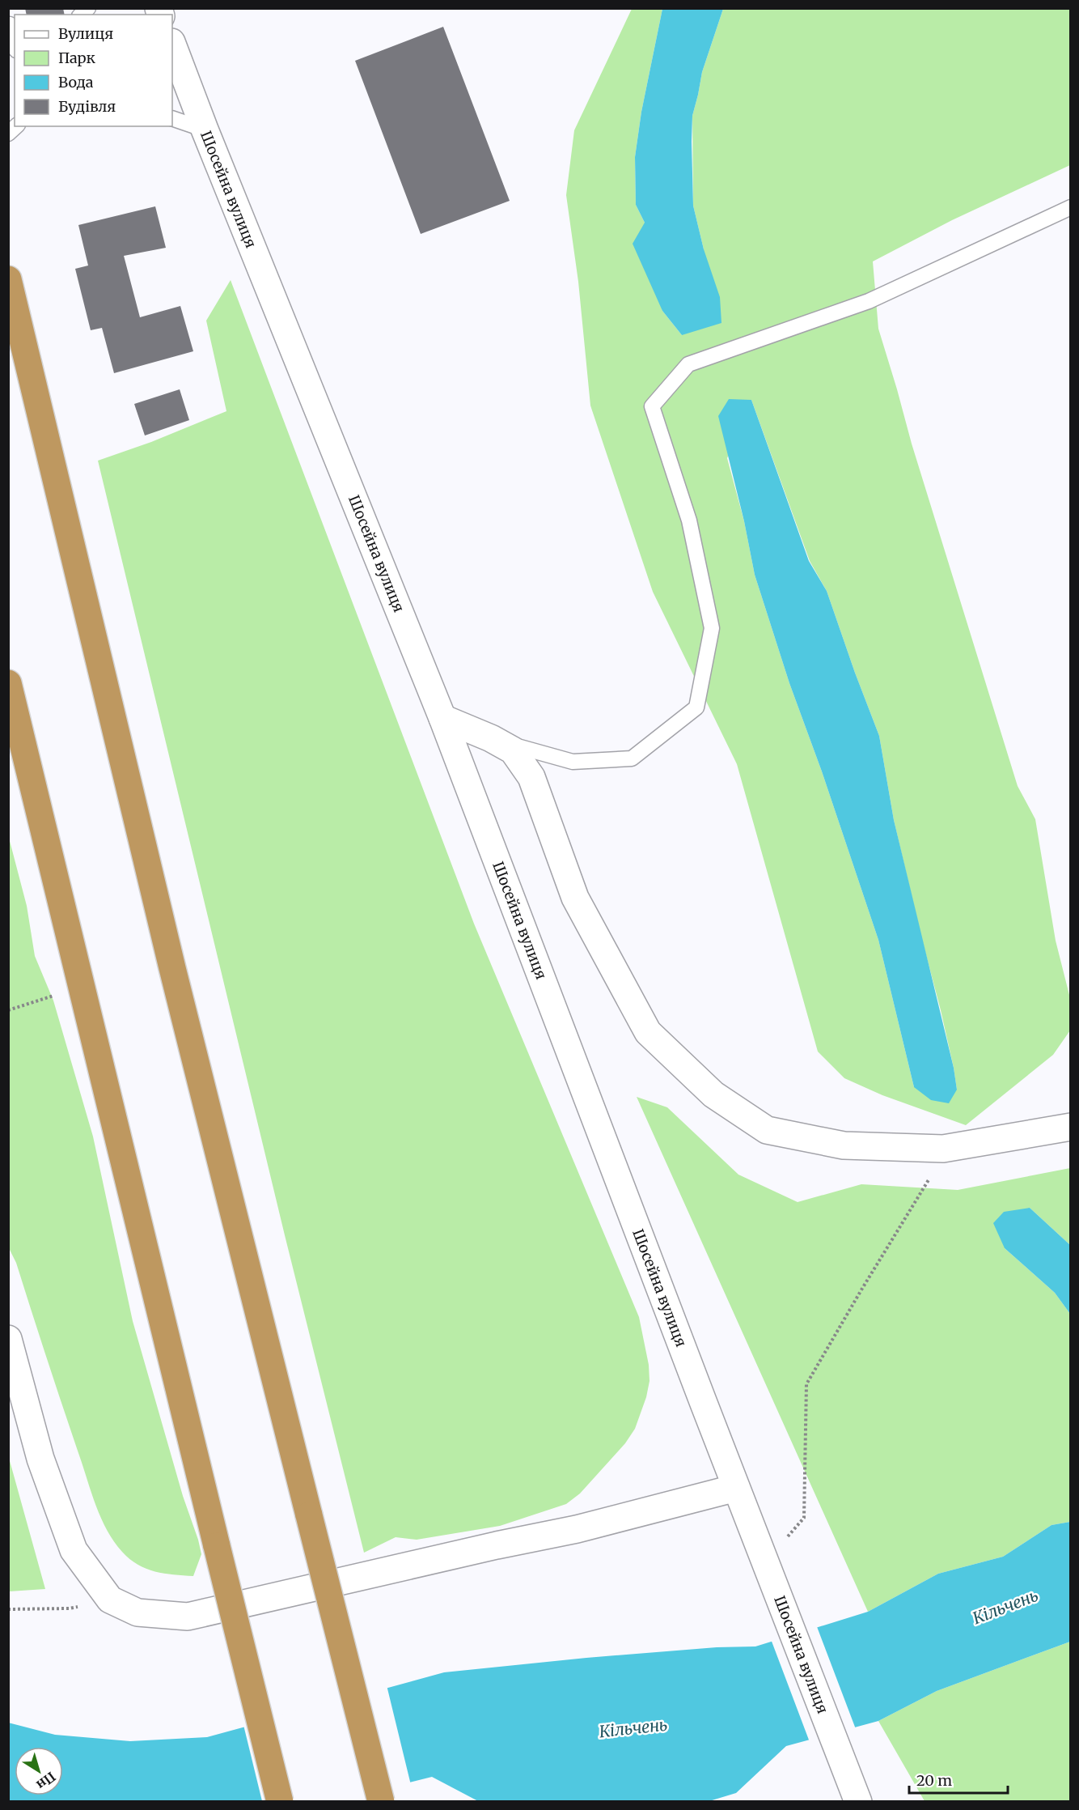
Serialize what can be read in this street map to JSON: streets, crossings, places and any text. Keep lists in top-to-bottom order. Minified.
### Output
{"streets":{"main road":["Шосейна вулиця"]},"water":["Кільчень"],"legend":["Вулиця","Парк","Вода","Будівля"],"scale_bar":"20 m","north":"bottom right"}
